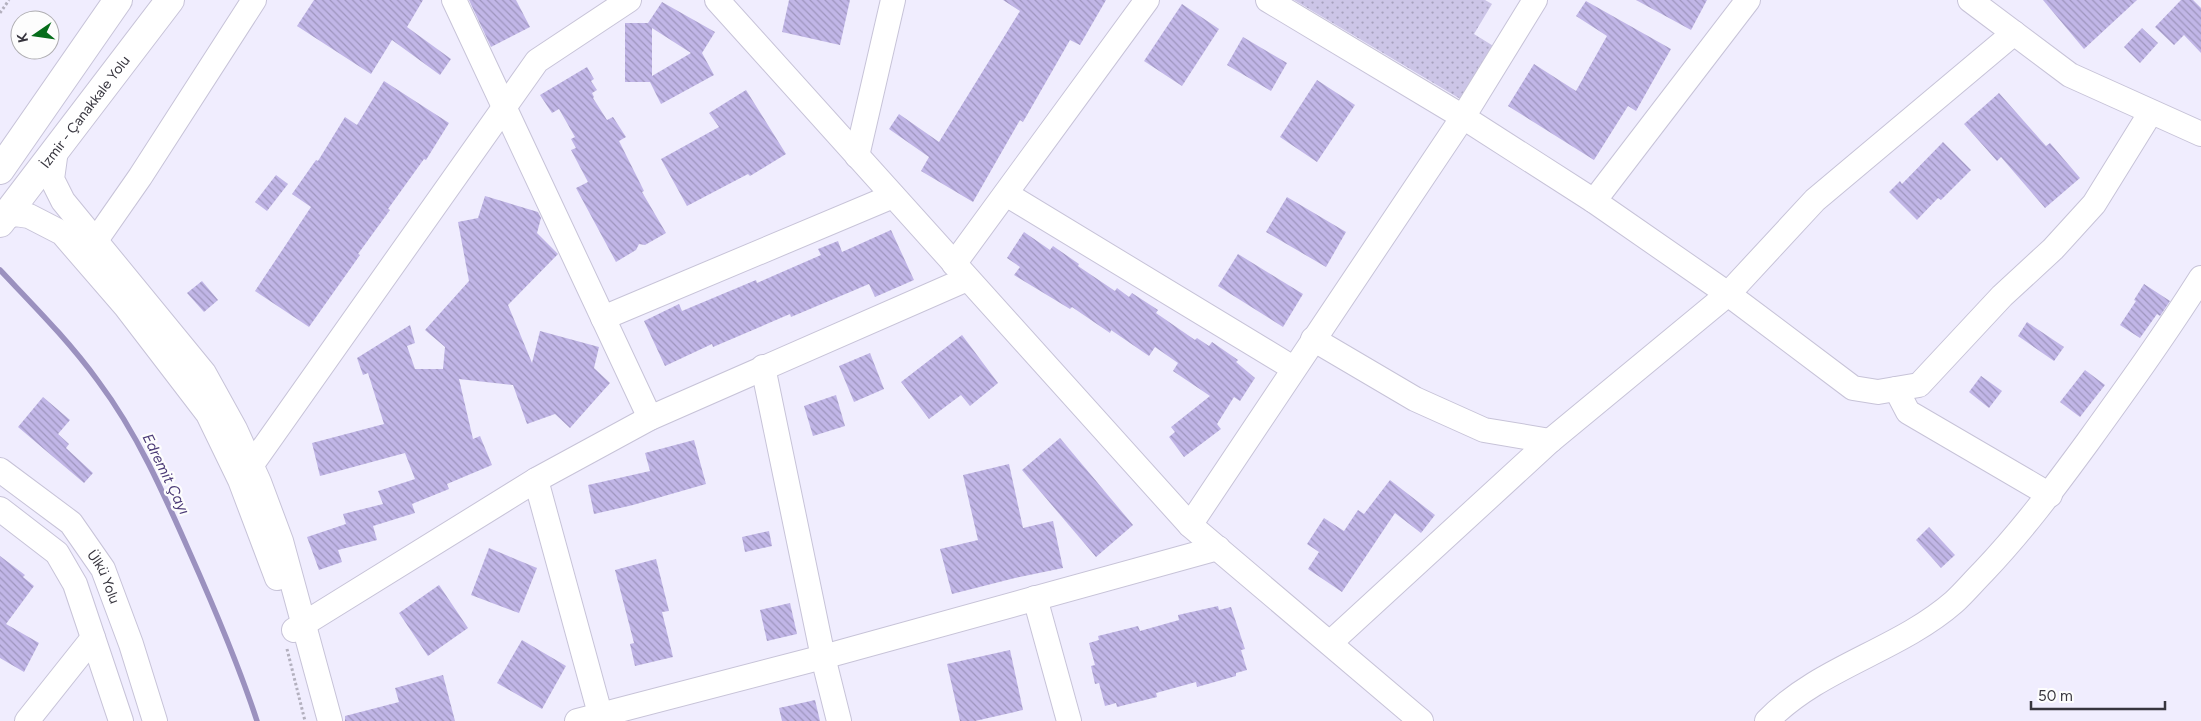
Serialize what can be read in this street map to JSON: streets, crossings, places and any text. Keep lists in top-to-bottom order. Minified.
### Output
{"streets":{"highway":["İzmir - Çanakkale Yolu"],"street":["Ülkü Yolu"]},"water":["Edremit Çayı"],"scale_bar":"50 m","north":"left"}
